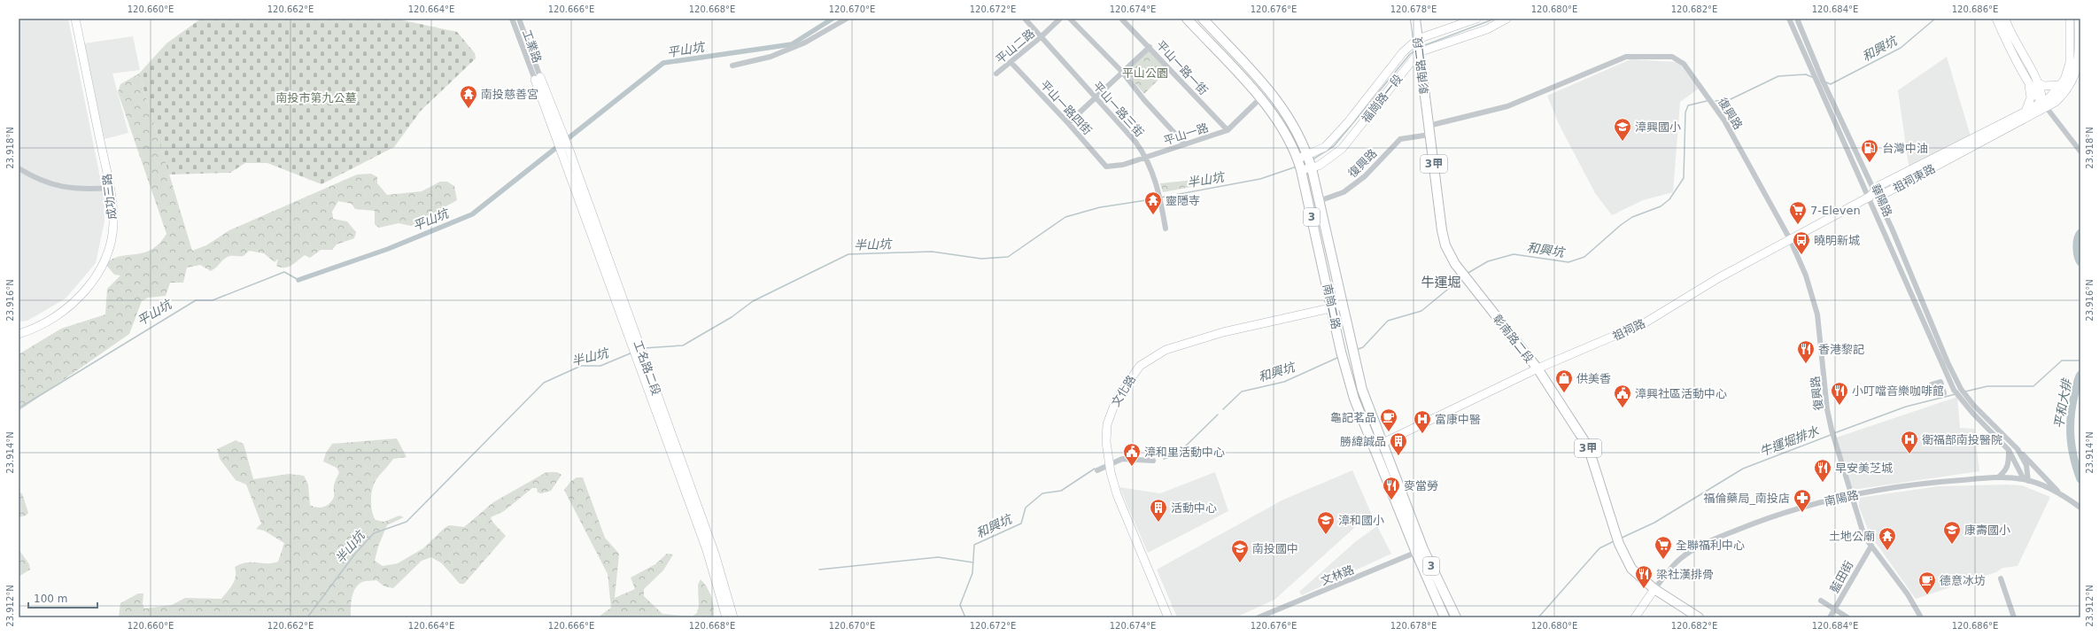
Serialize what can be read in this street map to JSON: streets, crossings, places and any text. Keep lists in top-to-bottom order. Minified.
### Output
{"streets":{"main road":["彰南路二段","3甲","3","南崗二路"],"street":["工業路","平山二路","平山一路一街","福崗路一段","平山一路四街","平山一路三街","復興路","平山一路","祖祠東路","成功三路","華陽路","祖祠路","工名路二段","文化路","南陽路","文林路","藍田街"]},"crossings":[["工業路","工名路二段"],["平山二路","平山一路四街"],["平山二路","平山一路三街"],["彰南路二段","福崗路一段"],["彰南路二段","復興路"],["彰南路二段","祖祠路"],["彰南路二段","南陽路"],["平山一路一街","平山一路"],["福崗路一段","南崗二路"],["平山一路四街","平山一路"],["平山一路三街","平山一路"],["復興路","南崗二路"],["復興路","祖祠路"],["復興路","南陽路"],["平山一路","南崗二路"],["祖祠東路","華陽路"],["祖祠東路","祖祠路"],["華陽路","祖祠路"],["南崗二路","祖祠路"],["南崗二路","文化路"],["南崗二路","文林路"]],"districts":["牛運堀"],"water":["和興坑","平山坑","半山坑","平和大排","牛運堀排水"],"parks":["平山公園","南投市第九公墓"],"places":{"temple":["南投慈善宮","靈隱寺","土地公廟"],"school or university":["漳興國小","漳和國小","康壽國小","南投國中"],"fuel station":["台灣中油"],"supermarket":["7-Eleven","全聯福利中心"],"bus stop":["曉明新城"],"restaurant":["香港黎記","小叮噹音樂咖啡館","早安美芝城","麥當勞","梁社漢排骨"],"shop":["供美香"],"public building":["漳興社區活動中心","漳和里活動中心"],"cafe":["龜記茗品","德意冰坊"],"hospital":["富康中醫","衛福部南投醫院"],"building":["勝緯誠品","活動中心"],"pharmacy":["福倫藥局_南投店"]},"scale_bar":"100 m","coordinates":["120.660°E","120.662°E","120.664°E","120.666°E","120.668°E","120.670°E","120.672°E","120.674°E","120.676°E","120.678°E","120.680°E","120.682°E","120.684°E","120.686°E","23.918°N","23.916°N","23.914°N","23.912°N"]}
